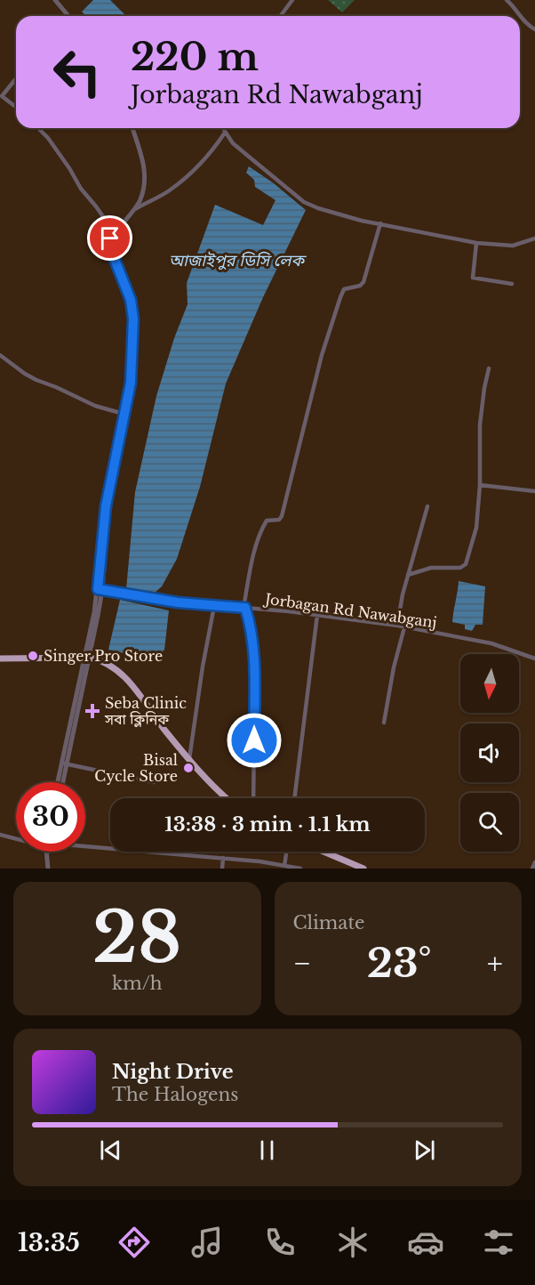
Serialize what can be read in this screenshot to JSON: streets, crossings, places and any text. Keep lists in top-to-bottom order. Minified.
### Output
{"streets":{"street":["Jorbagan Rd Nawabganj"]},"water":["আজাইপুর ডিসি লেক"],"places":{"other":["Singer Pro Store","Bisal Cycle Store"],"health":["Seba Clinic সবা ক্লিনিক"]},"north":"bottom","page":{"turn":["220 m","Jorbagan Rd Nawabganj"],"limit":"30","trip":"13:38 · 3 min · 1.1 km","tile":[["28","km/h"],"Climate"],"heat":["−","23°","+"],"song":["Night Drive","The Halogens"],"tabs":"13:35"}}
